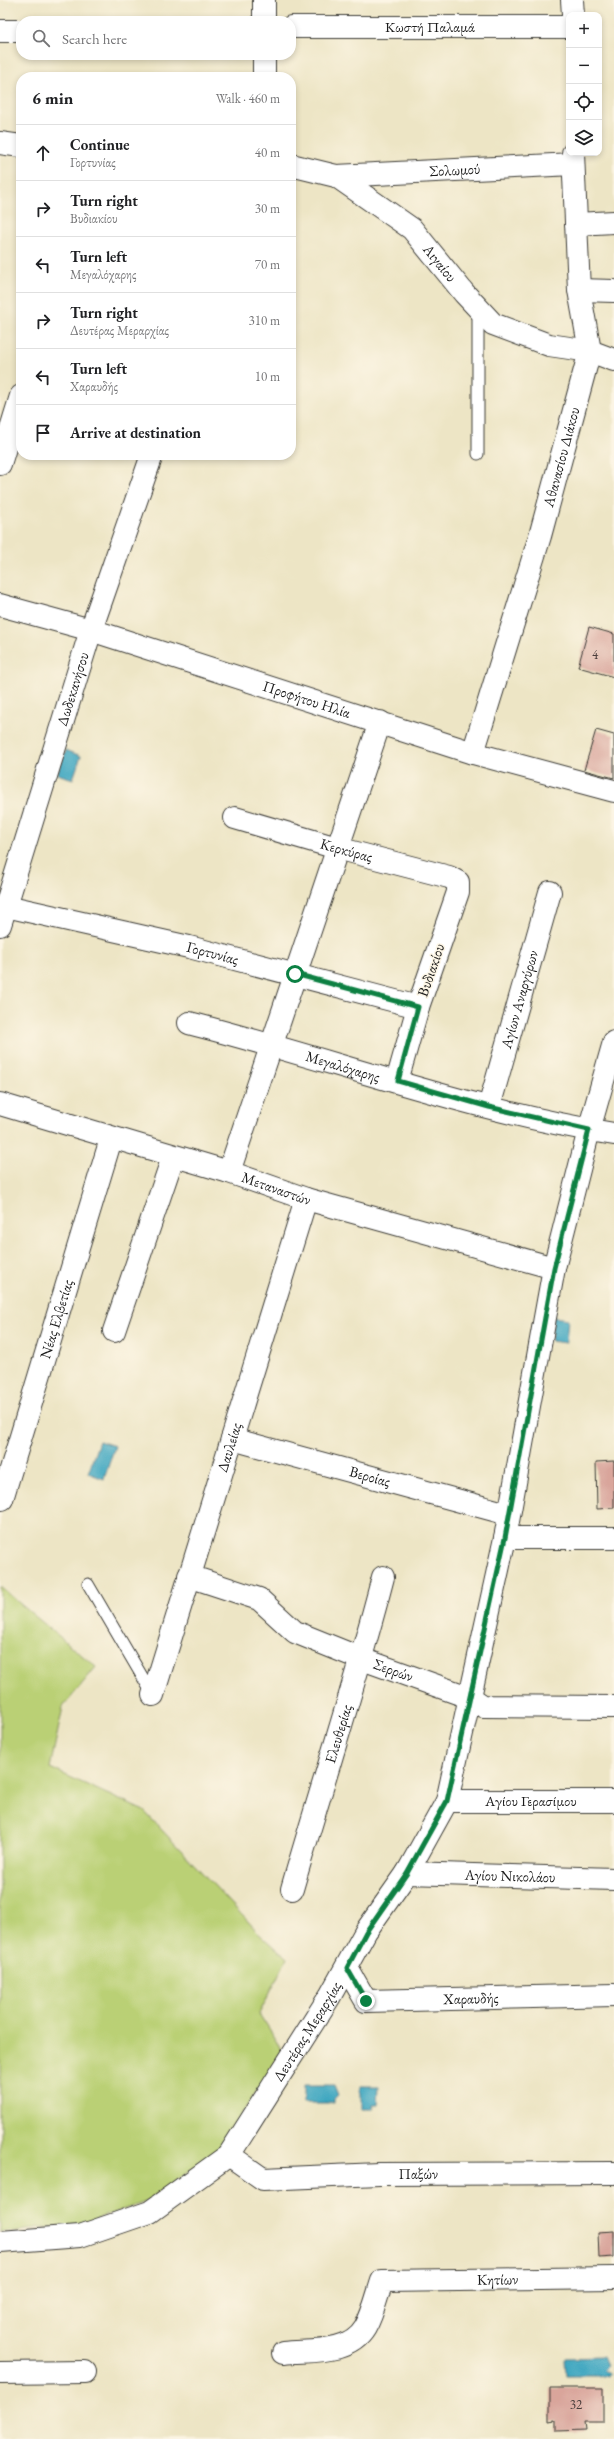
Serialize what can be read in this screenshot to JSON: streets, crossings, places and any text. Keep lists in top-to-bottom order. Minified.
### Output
{"streets":{"street":["Κωστή Παλαμά","Σολωμού","Αιγαίου","Αθανασίου Διάκου","Δωδεκανήσου","Προφήτου Ηλία","Κερκύρας","Γορτυνίας","Βυδιακίου","Αγίων Αναργύρων","Μεγαλόχαρης","Μεταναστών","Νέας Ελβετίας","Δαυλείας","Βεροίας","Σερρών","Ελευθερίας","Αγίου Γερασίμου","Αγίου Νικολάου","Χαραυδής","Δευτέρας Μεραρχίας","Παξών","Κητίων"]},"crossings":[["Σολωμού","Αιγαίου"],["Σολωμού","Αθανασίου Διάκου"],["Αιγαίου","Αθανασίου Διάκου"],["Αθανασίου Διάκου","Προφήτου Ηλία"],["Δωδεκανήσου","Προφήτου Ηλία"],["Δωδεκανήσου","Γορτυνίας"],["Κερκύρας","Βυδιακίου"],["Γορτυνίας","Βυδιακίου"],["Βυδιακίου","Μεγαλόχαρης"],["Αγίων Αναργύρων","Μεγαλόχαρης"],["Μεγαλόχαρης","Δευτέρας Μεραρχίας"],["Μεταναστών","Νέας Ελβετίας"],["Μεταναστών","Δαυλείας"],["Μεταναστών","Δευτέρας Μεραρχίας"],["Δαυλείας","Βεροίας"],["Δαυλείας","Σερρών"],["Βεροίας","Δευτέρας Μεραρχίας"],["Σερρών","Ελευθερίας"],["Σερρών","Δευτέρας Μεραρχίας"],["Αγίου Γερασίμου","Δευτέρας Μεραρχίας"],["Αγίου Νικολάου","Δευτέρας Μεραρχίας"],["Χαραυδής","Δευτέρας Μεραρχίας"],["Δευτέρας Μεραρχίας","Παξών"]],"house_numbers":["4","32"],"page":{"map_buttons":["+","−"],"search":"Search here","heading":["6 min","Walk · 460 m"],"list":[["Continue","Γορτυνίας","40 m"],["Turn right","Βυδιακίου","30 m"],["Turn left","Μεγαλόχαρης","70 m"],["Turn right","Δευτέρας Μεραρχίας","310 m"],["Turn left","Χαραυδής","10 m"],"Arrive at destination"]}}
